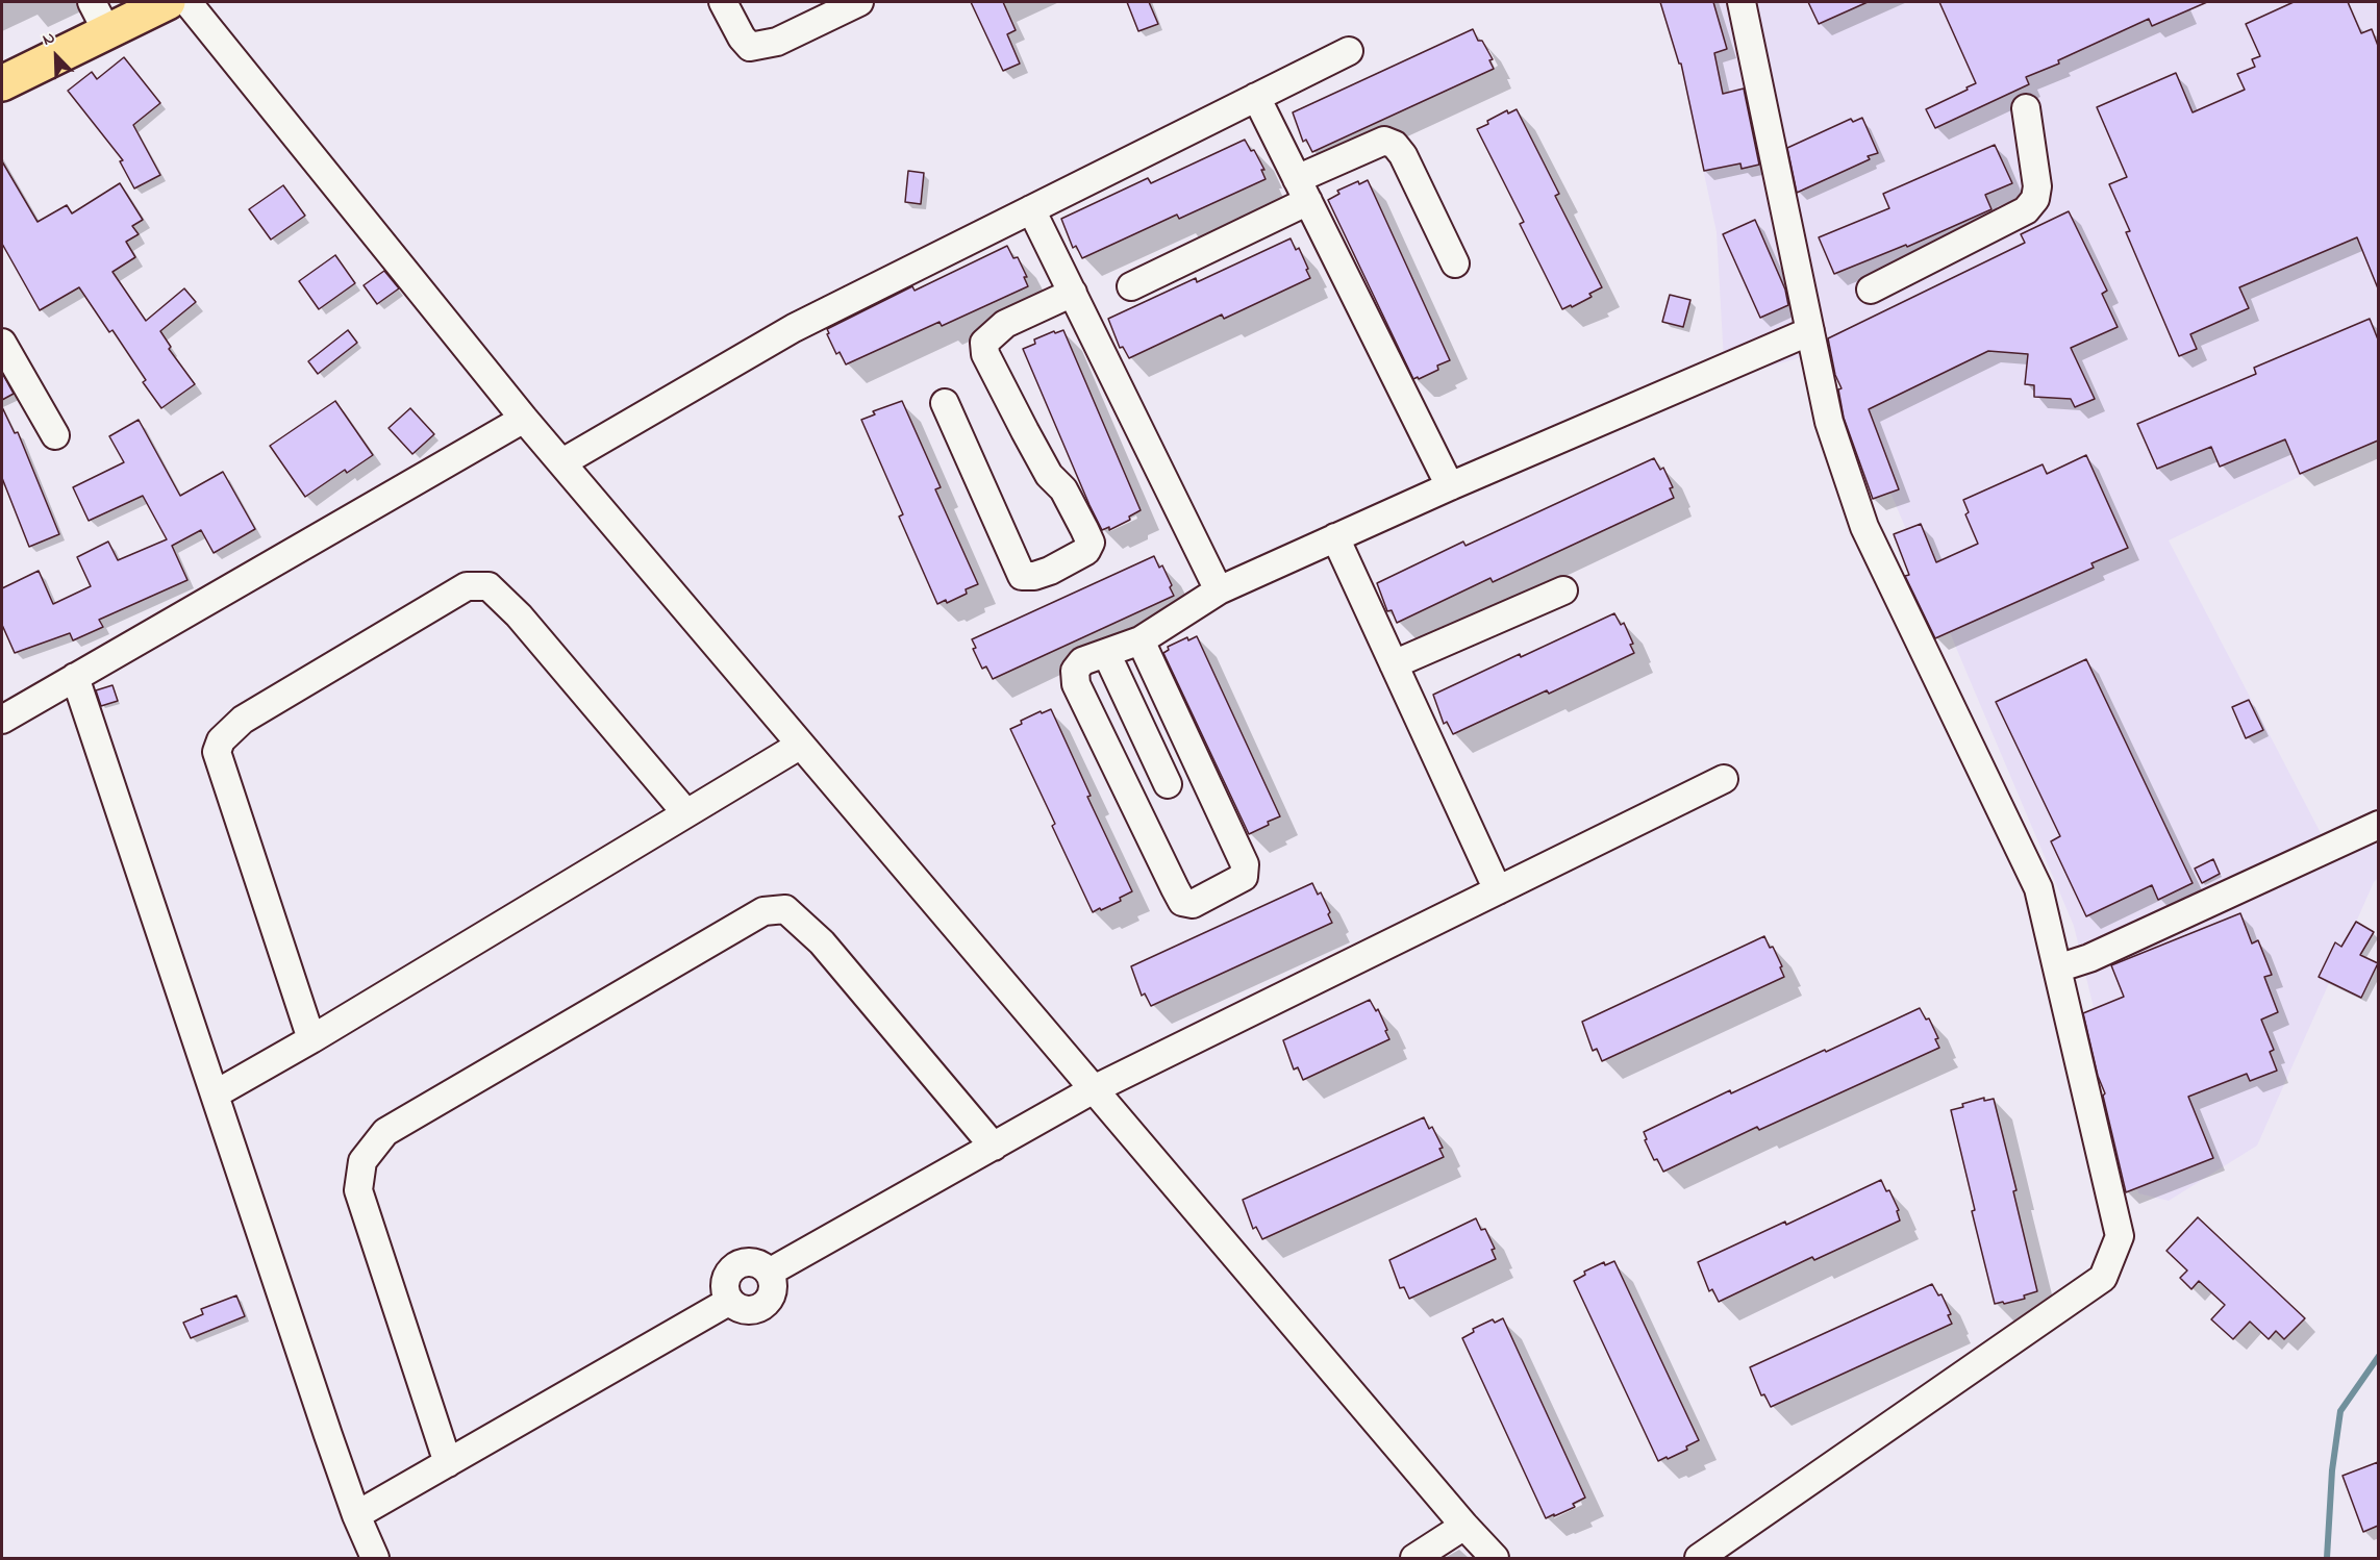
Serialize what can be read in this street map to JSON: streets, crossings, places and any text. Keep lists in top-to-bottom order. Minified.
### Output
{"north":"top left"}
